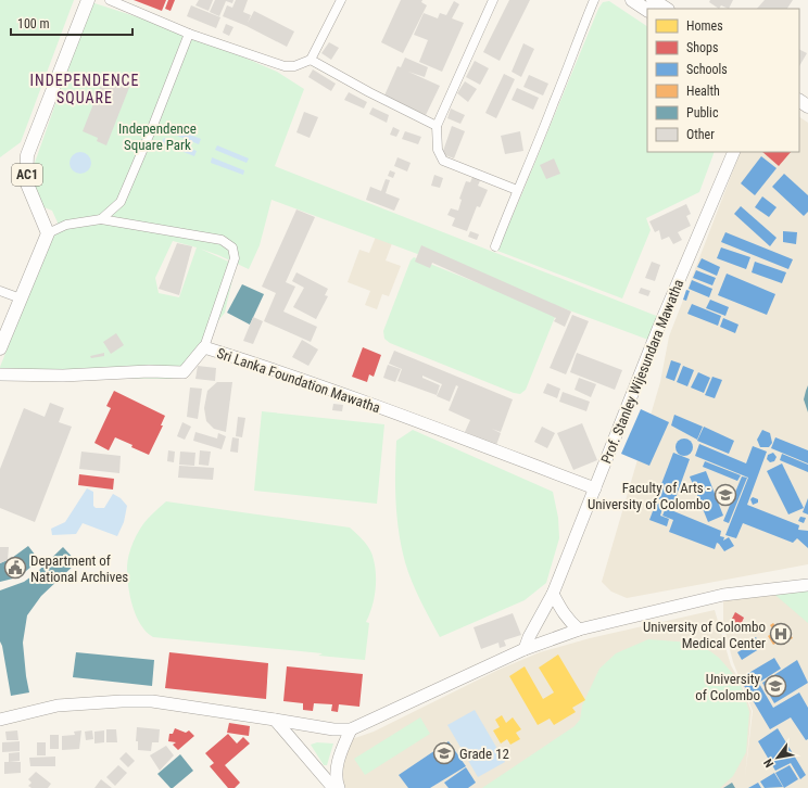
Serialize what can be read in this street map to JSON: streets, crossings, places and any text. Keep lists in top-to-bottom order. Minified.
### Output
{"streets":{"main road":["AC1","Prof. Stanley Wijesundara Mawatha","Sri Lanka Foundation Mawatha"]},"crossings":[["Prof. Stanley Wijesundara Mawatha","Sri Lanka Foundation Mawatha"]],"districts":["INDEPENDENCE SQUARE"],"parks":["Independence Square Park"],"places":{"school or university":["Faculty of Arts - University of Colombo","University of Colombo","Grade 12"],"public building":["Department of National Archives"],"hospital":["University of Colombo Medical Center"]},"legend":["Homes","Shops","Schools","Health","Public","Other"],"scale_bar":"100 m","north":"bottom left"}
